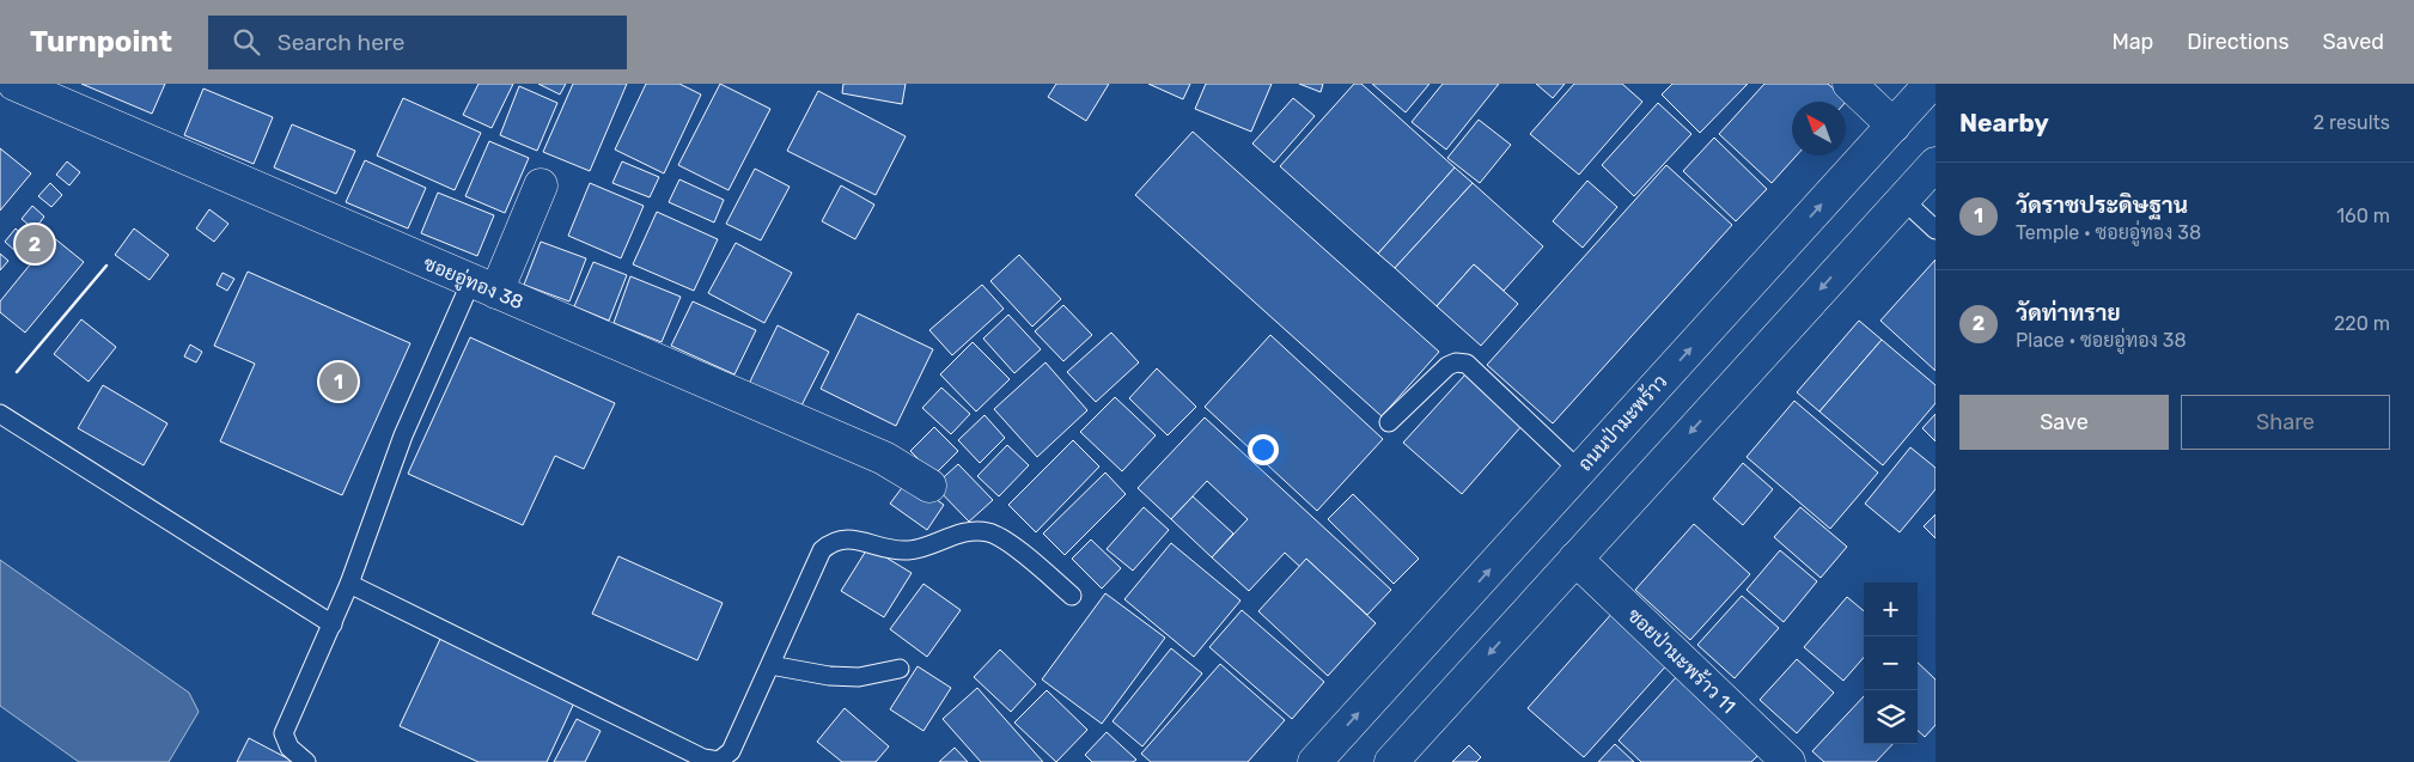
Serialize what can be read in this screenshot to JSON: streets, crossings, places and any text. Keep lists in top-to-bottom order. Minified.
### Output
{"streets":{"street":["ซอยอู่ทอง 38","ถนนป่ามะพร้าว","ซอยป่ามะพร้าว 11"]},"north":"top left","page":{"header":"Turnpoint","search":"Search here","nav":["Map","Directions","Saved"],"heading":["Nearby","2 results"],"list":[{"mark":"1","name":"วัดราชประดิษฐาน","note":"Temple · ซอยอู่ทอง 38","value":"160 m"},{"mark":"2","name":"วัดท่าทราย","note":"Place · ซอยอู่ทอง 38","value":"220 m"}],"pins":["2","1"],"buttons":["Save","Share"],"map_buttons":["+","−"]}}
